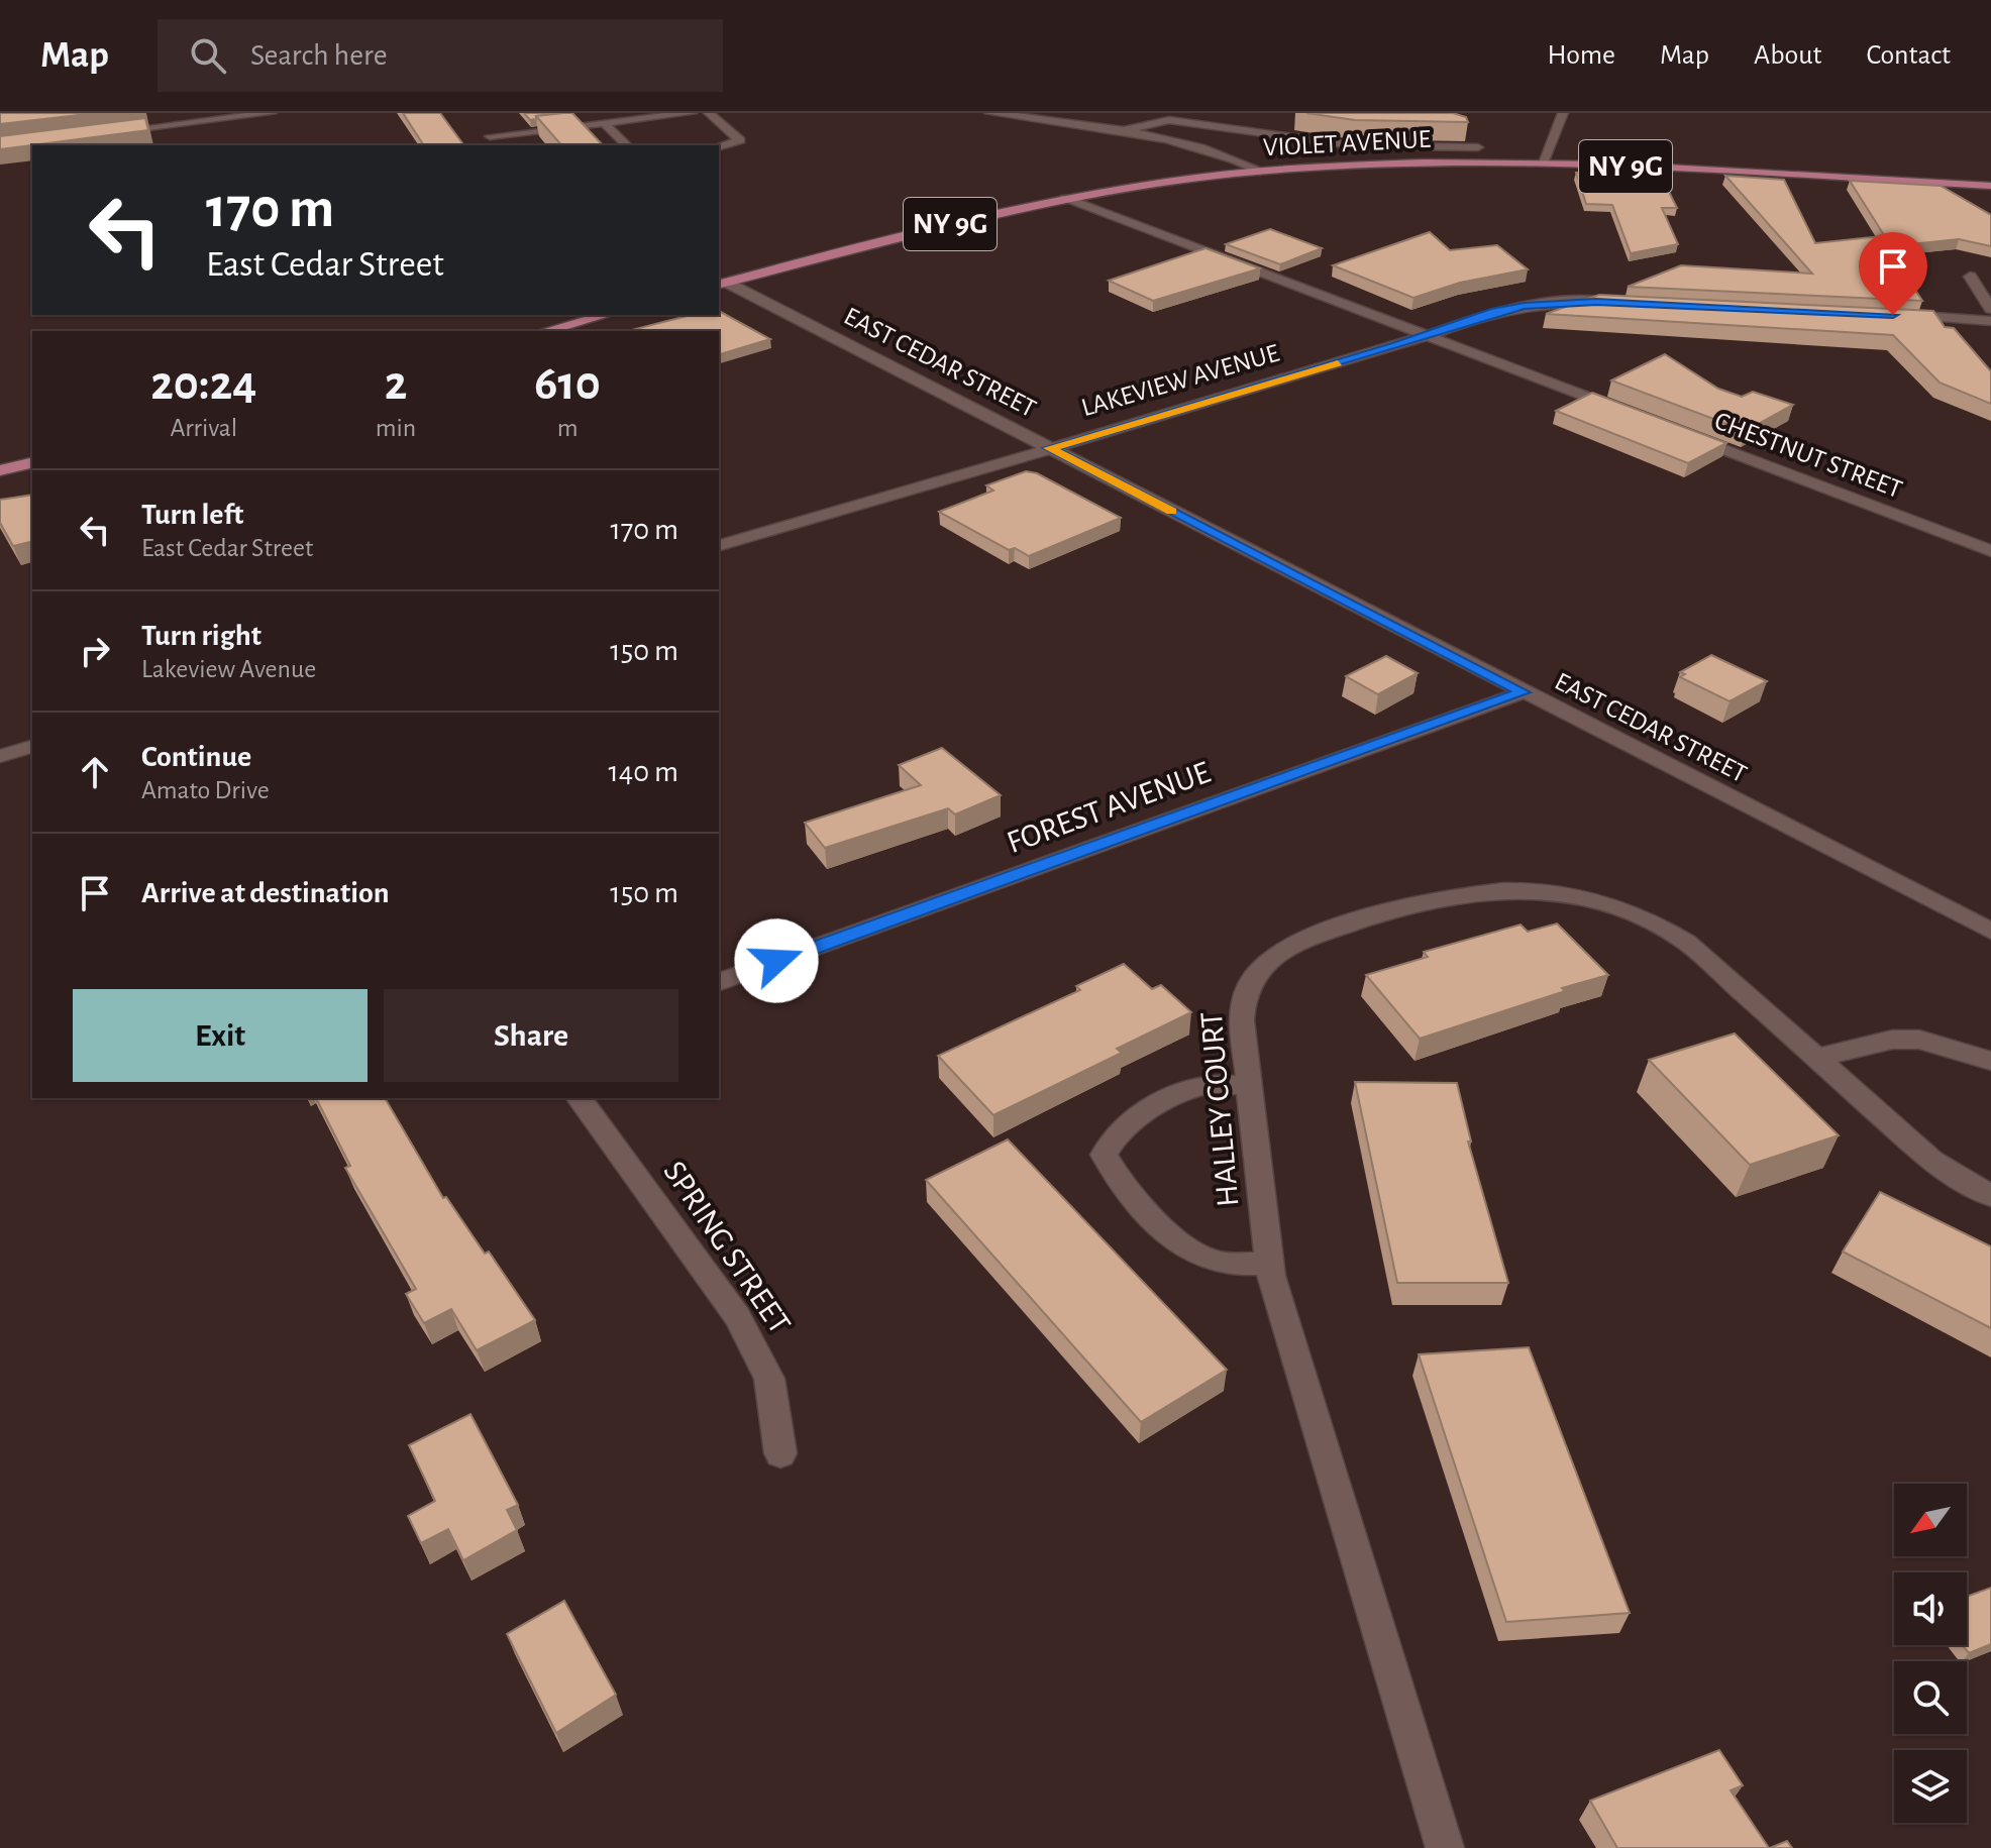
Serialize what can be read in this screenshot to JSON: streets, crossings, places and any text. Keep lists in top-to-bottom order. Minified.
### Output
{"streets":{"main road":["VIOLET AVENUE","NY 9G"],"street":["EAST CEDAR STREET","LAKEVIEW AVENUE","CHESTNUT STREET","FOREST AVENUE","HALLEY COURT","SPRING STREET"]},"crossings":[["VIOLET AVENUE","EAST CEDAR STREET"],["EAST CEDAR STREET","LAKEVIEW AVENUE"],["EAST CEDAR STREET","FOREST AVENUE"]],"north":"bottom left","page":{"header":"Map","search":"Search here","nav":["Home","Map","About","Contact"],"turn":["170 m","East Cedar Street"],"eta":["20:24","Arrival","2","min","610","m"],"list":[{"name":"Turn left","note":"East Cedar Street","value":"170 m"},{"name":"Turn right","note":"Lakeview Avenue","value":"150 m"},{"name":"Continue","note":"Amato Drive","value":"140 m"},{"name":"Arrive at destination","value":"150 m"}],"buttons":["Exit","Share"]}}
